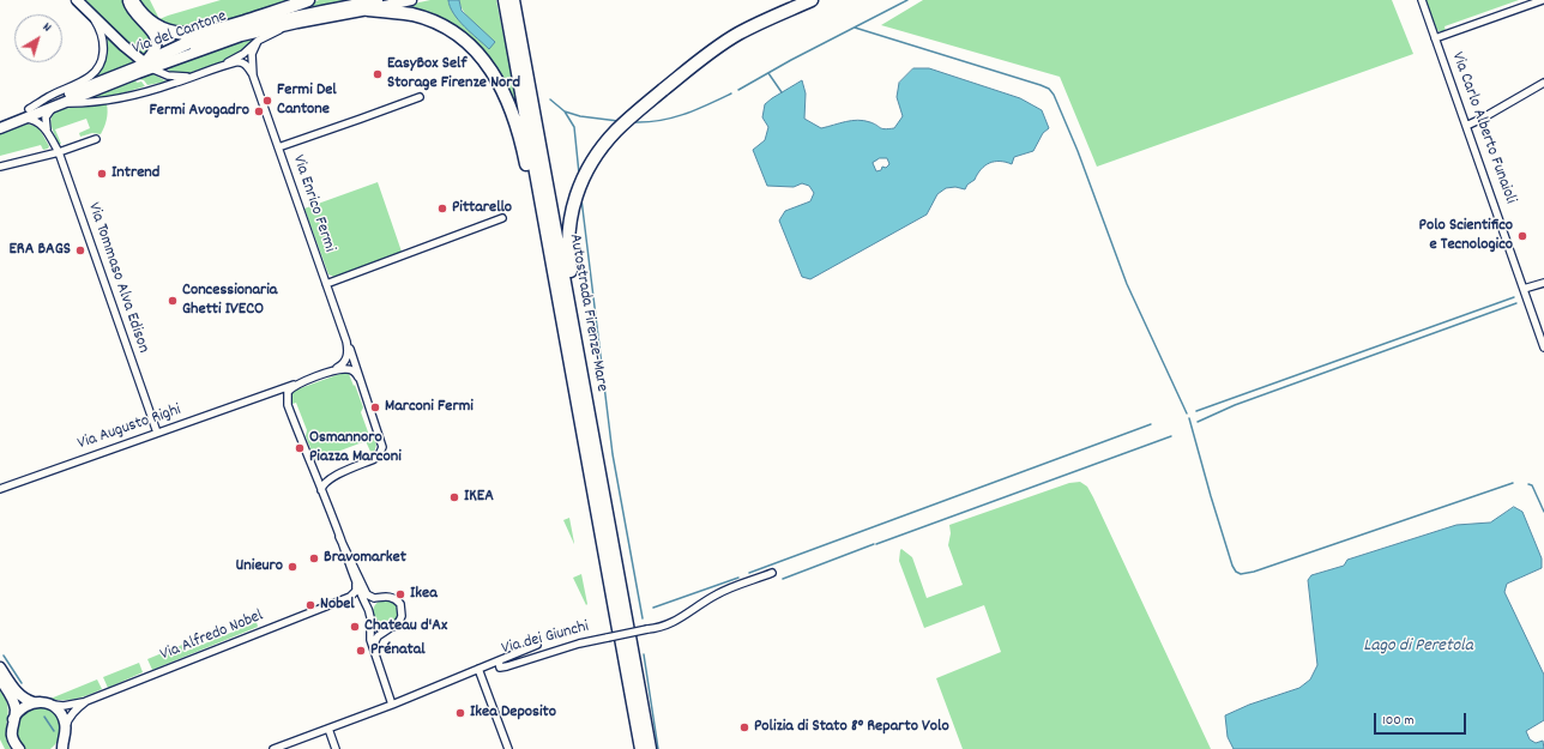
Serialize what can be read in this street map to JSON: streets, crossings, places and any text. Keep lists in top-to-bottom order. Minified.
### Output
{"streets":{"highway":["Autostrada Firenze-Mare"],"main road":["Via del Cantone"],"street":["Via Carlo Alberto Funaioli","Via Enrico Fermi","Via Tommaso Alva Edison","Via Augusto Righi","Via Alfredo Nobel","Via dei Giunchi"]},"crossings":[["Via del Cantone","Via Enrico Fermi"],["Via del Cantone","Via Tommaso Alva Edison"],["Via Enrico Fermi","Via Augusto Righi"],["Via Tommaso Alva Edison","Via Augusto Righi"]],"water":["Lago di Peretola"],"places":["EasyBox Self Storage Firenze Nord","Fermi Del Cantone","Fermi Avogadro","Intrend","Pittarello","Polo Scientifico e Tecnologico","ERA BAGS","Concessionaria Ghetti IVECO","Marconi Fermi","Osmannoro Piazza Marconi","IKEA","Bravomarket","Unieuro","Ikea","Nobel","Chateau d'Ax","Prénatal","Ikea Deposito","Polizia di Stato 8° Reparto Volo"],"scale_bar":"100 m","north":"top right"}
